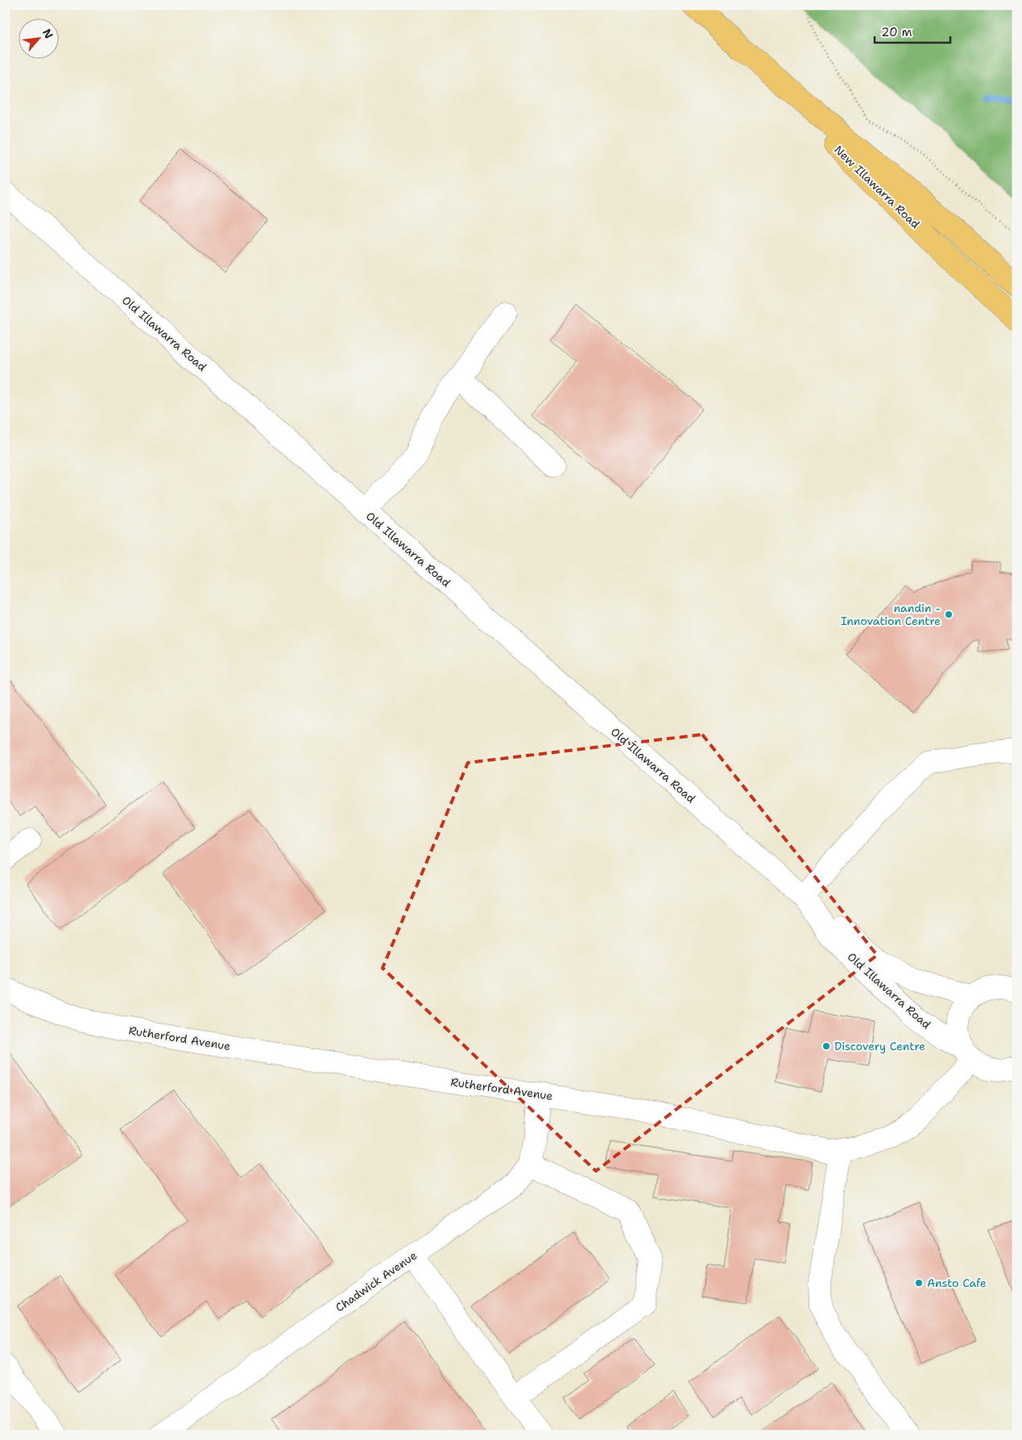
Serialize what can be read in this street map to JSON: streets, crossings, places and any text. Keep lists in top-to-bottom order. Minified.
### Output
{"streets":{"highway":["New Illawarra Road"],"lane":["Old Illawarra Road","Rutherford Avenue","Chadwick Avenue"]},"crossings":[["Old Illawarra Road","Rutherford Avenue"],["Rutherford Avenue","Chadwick Avenue"]],"places":["nandin - Innovation Centre","Discovery Centre","Ansto Cafe"],"scale_bar":"20 m","north":"top right"}
